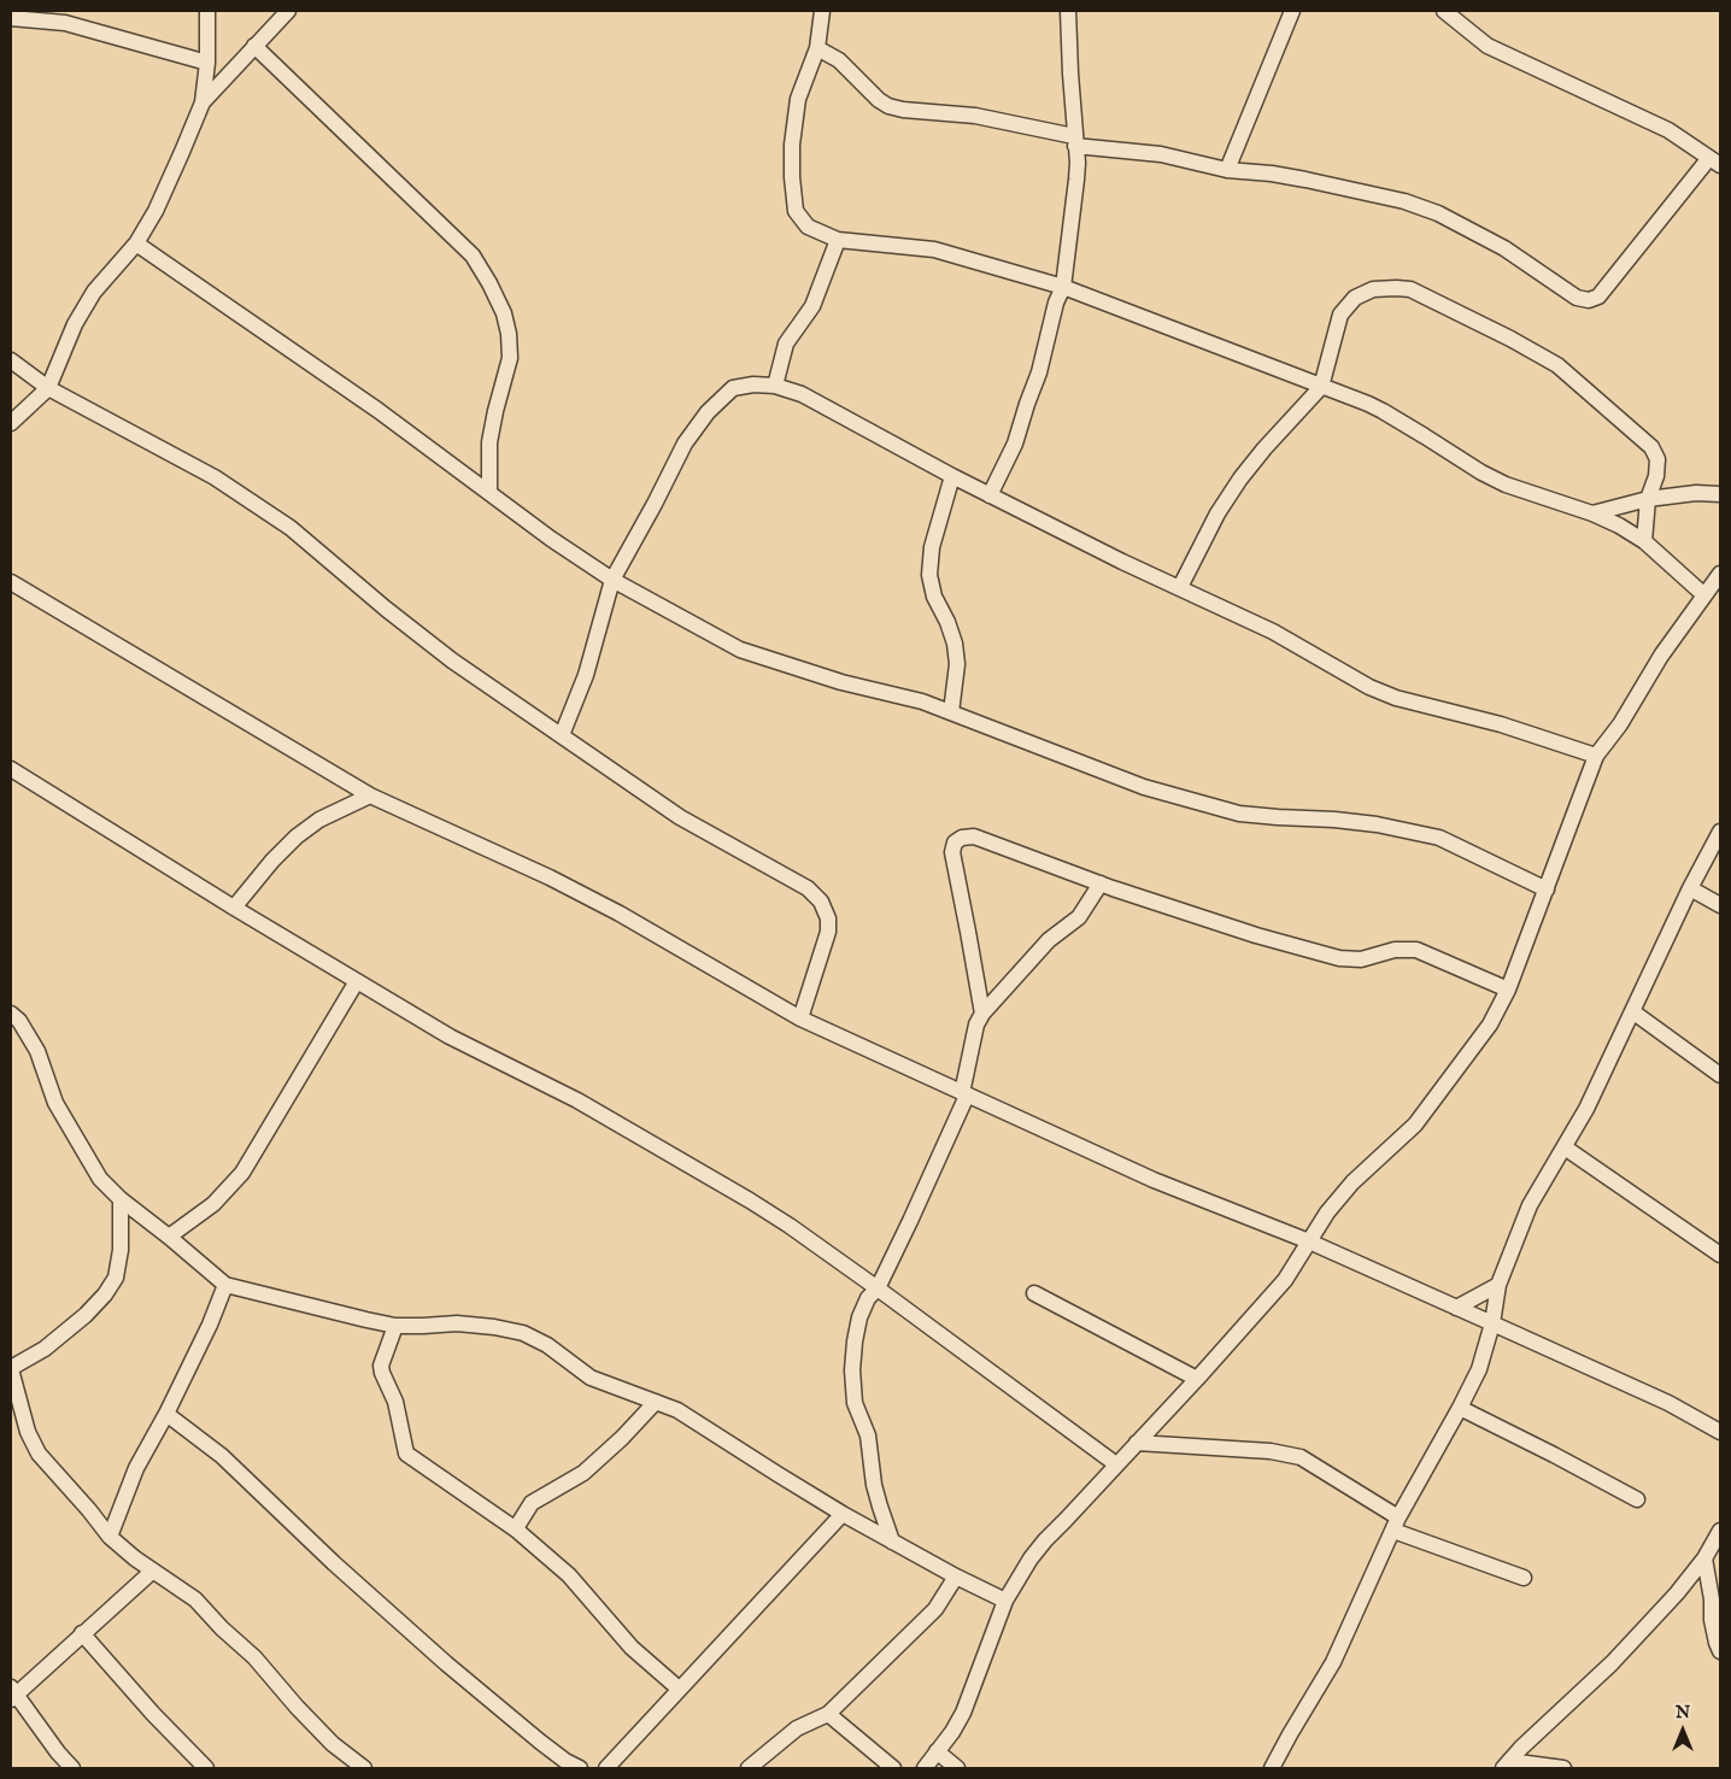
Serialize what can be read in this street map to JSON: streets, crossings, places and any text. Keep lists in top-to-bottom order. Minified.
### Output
{"north":"top"}
